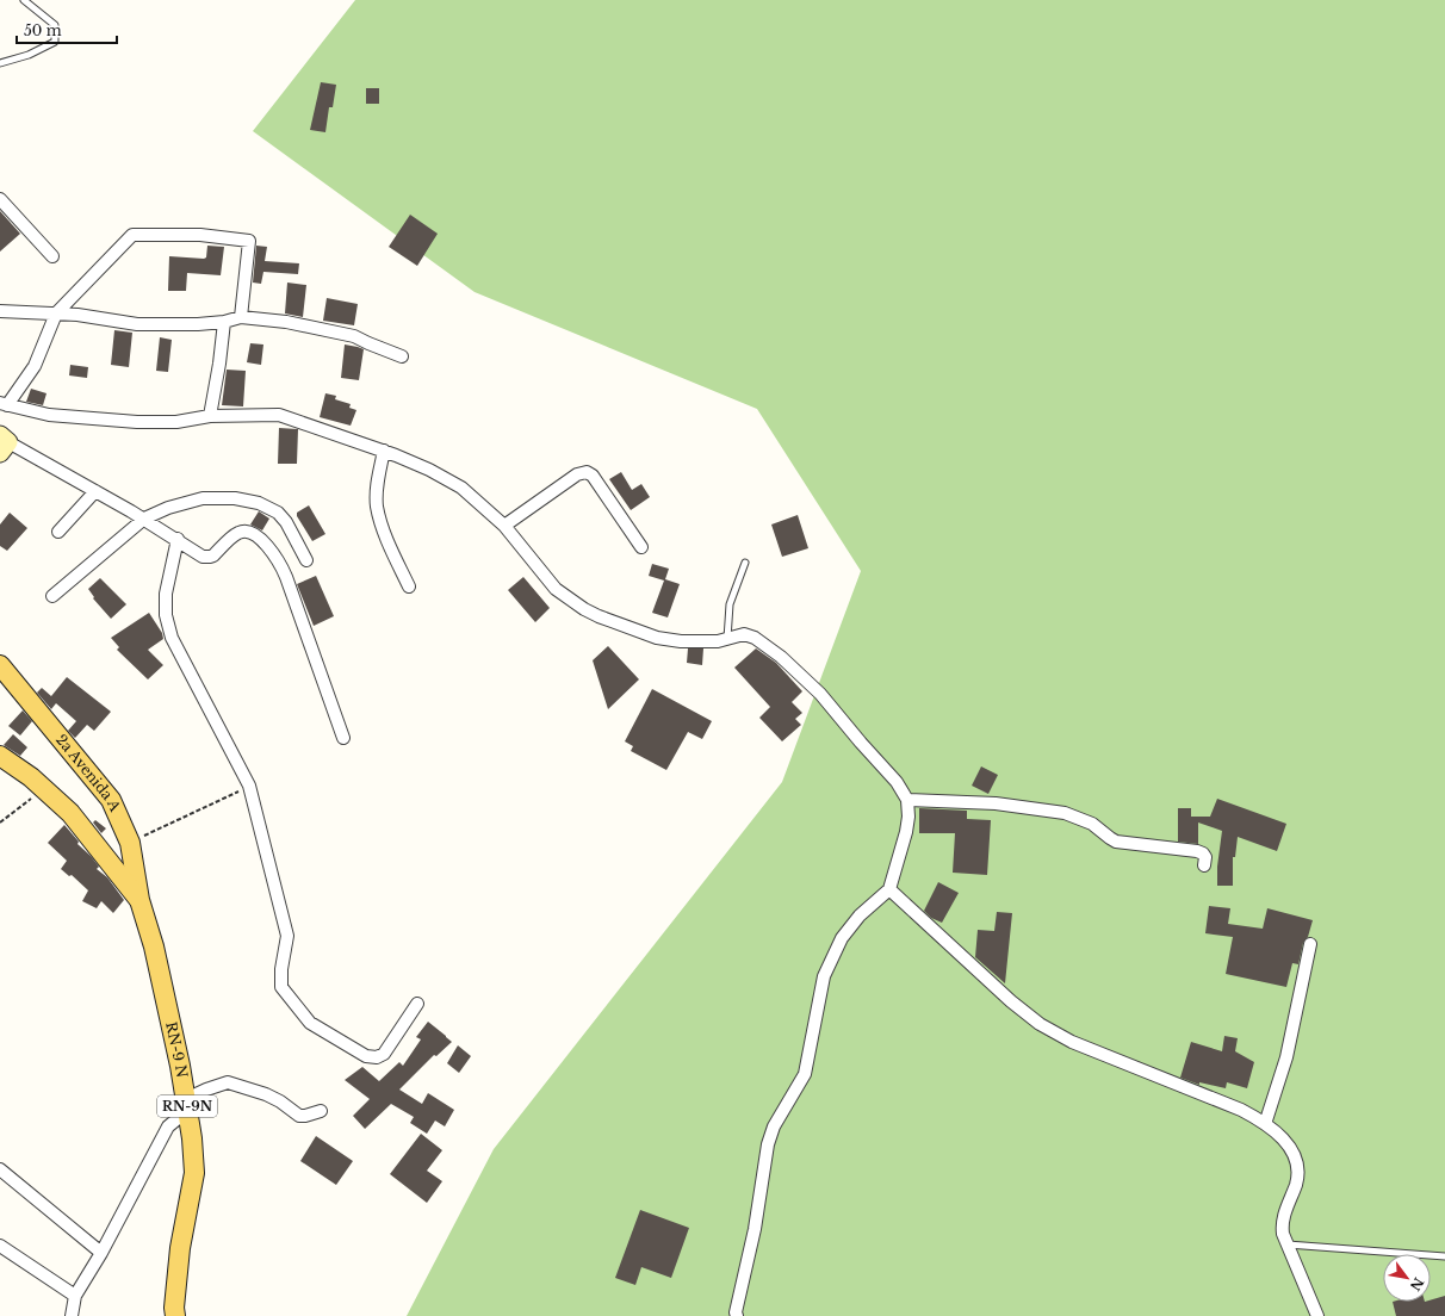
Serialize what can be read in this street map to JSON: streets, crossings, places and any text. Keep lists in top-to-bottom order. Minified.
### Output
{"streets":{"main road":["2a Avenida A","RN-9 N","RN-9N"]},"crossings":[["2a Avenida A","RN-9 N"],["2a Avenida A","RN-9N"],["RN-9 N","RN-9N"]],"scale_bar":"50 m","north":"bottom right"}
